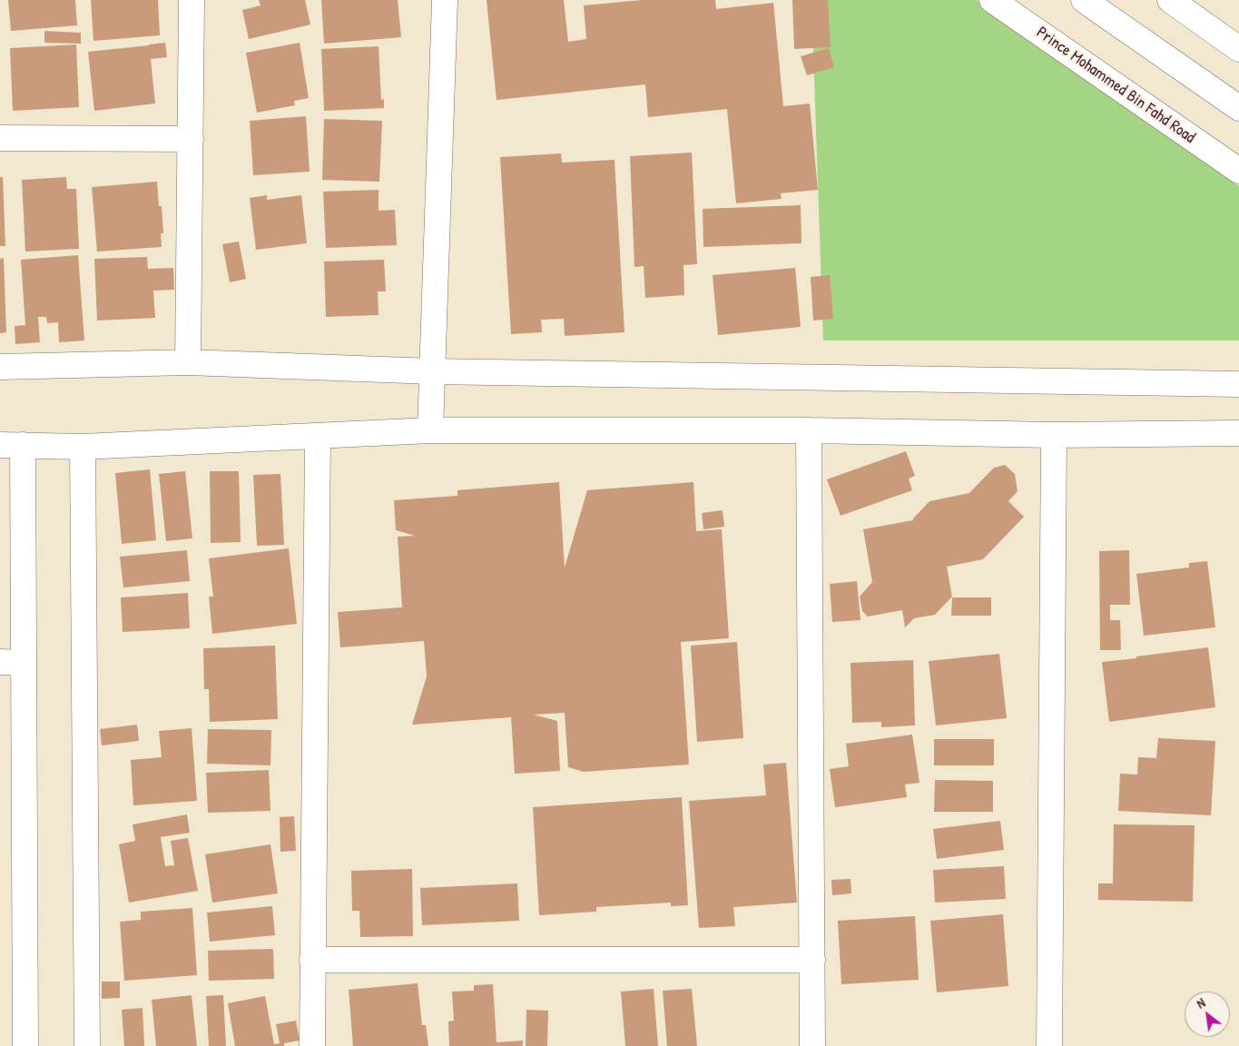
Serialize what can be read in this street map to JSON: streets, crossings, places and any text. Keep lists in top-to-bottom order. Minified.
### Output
{"streets":{"main road":["Prince Mohammed Bin Fahd Road"]},"north":"top left"}
